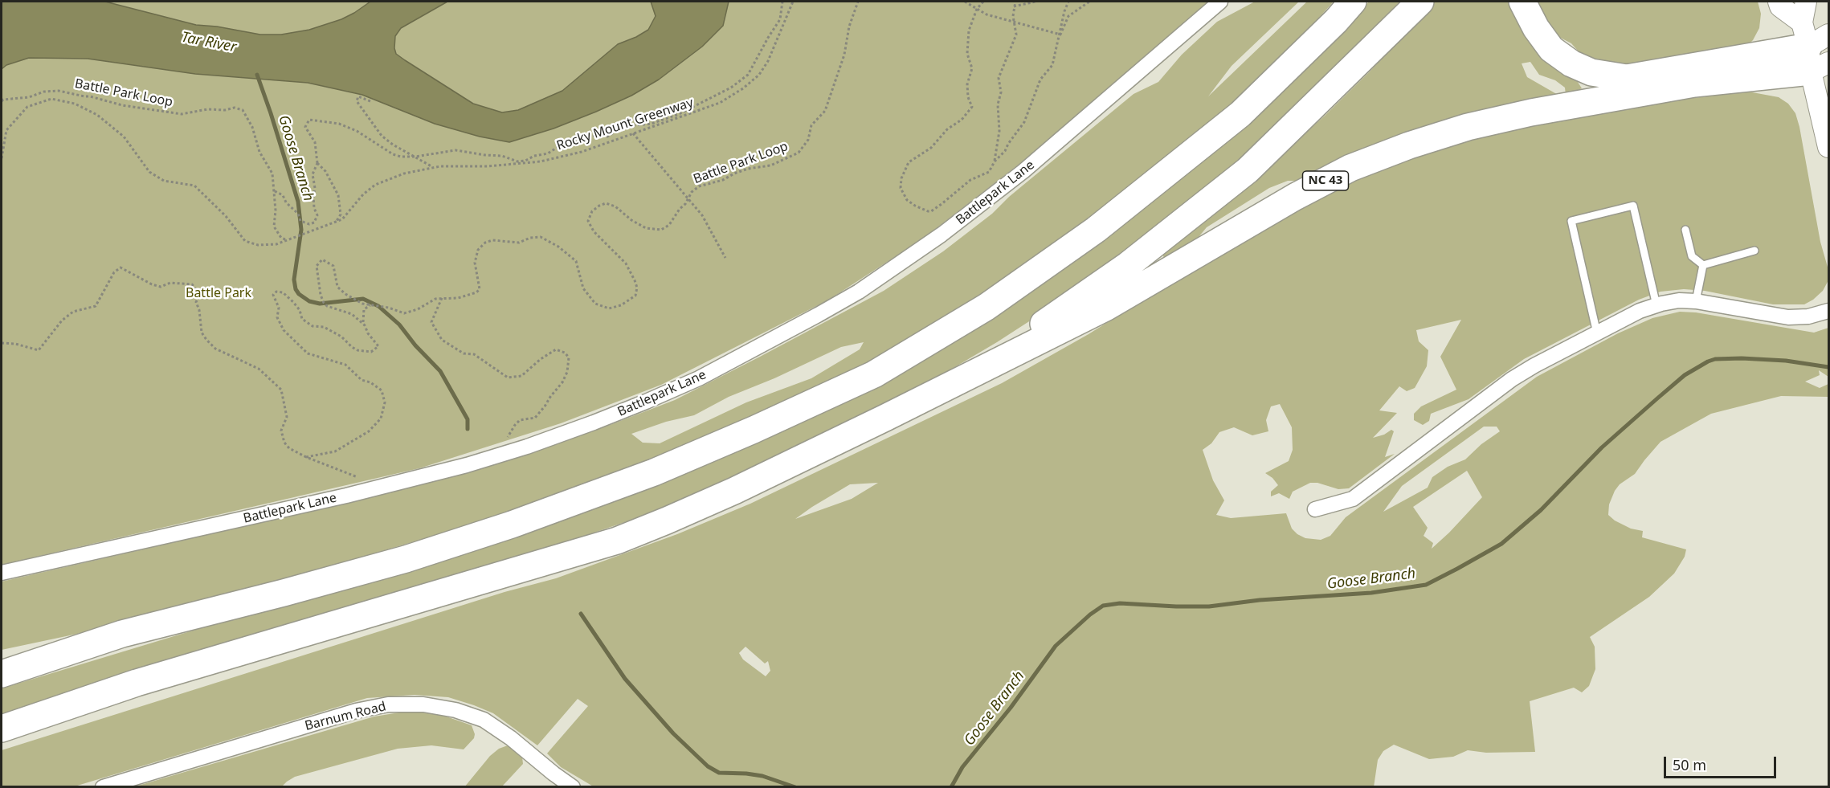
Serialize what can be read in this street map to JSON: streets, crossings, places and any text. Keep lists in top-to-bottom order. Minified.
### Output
{"streets":{"highway":["NC 43"],"street":["Battlepark Lane","Barnum Road"],"path":["Battle Park Loop","Rocky Mount Greenway"]},"water":["Tar River","Goose Branch"],"parks":["Battle Park"],"scale_bar":"50 m"}
